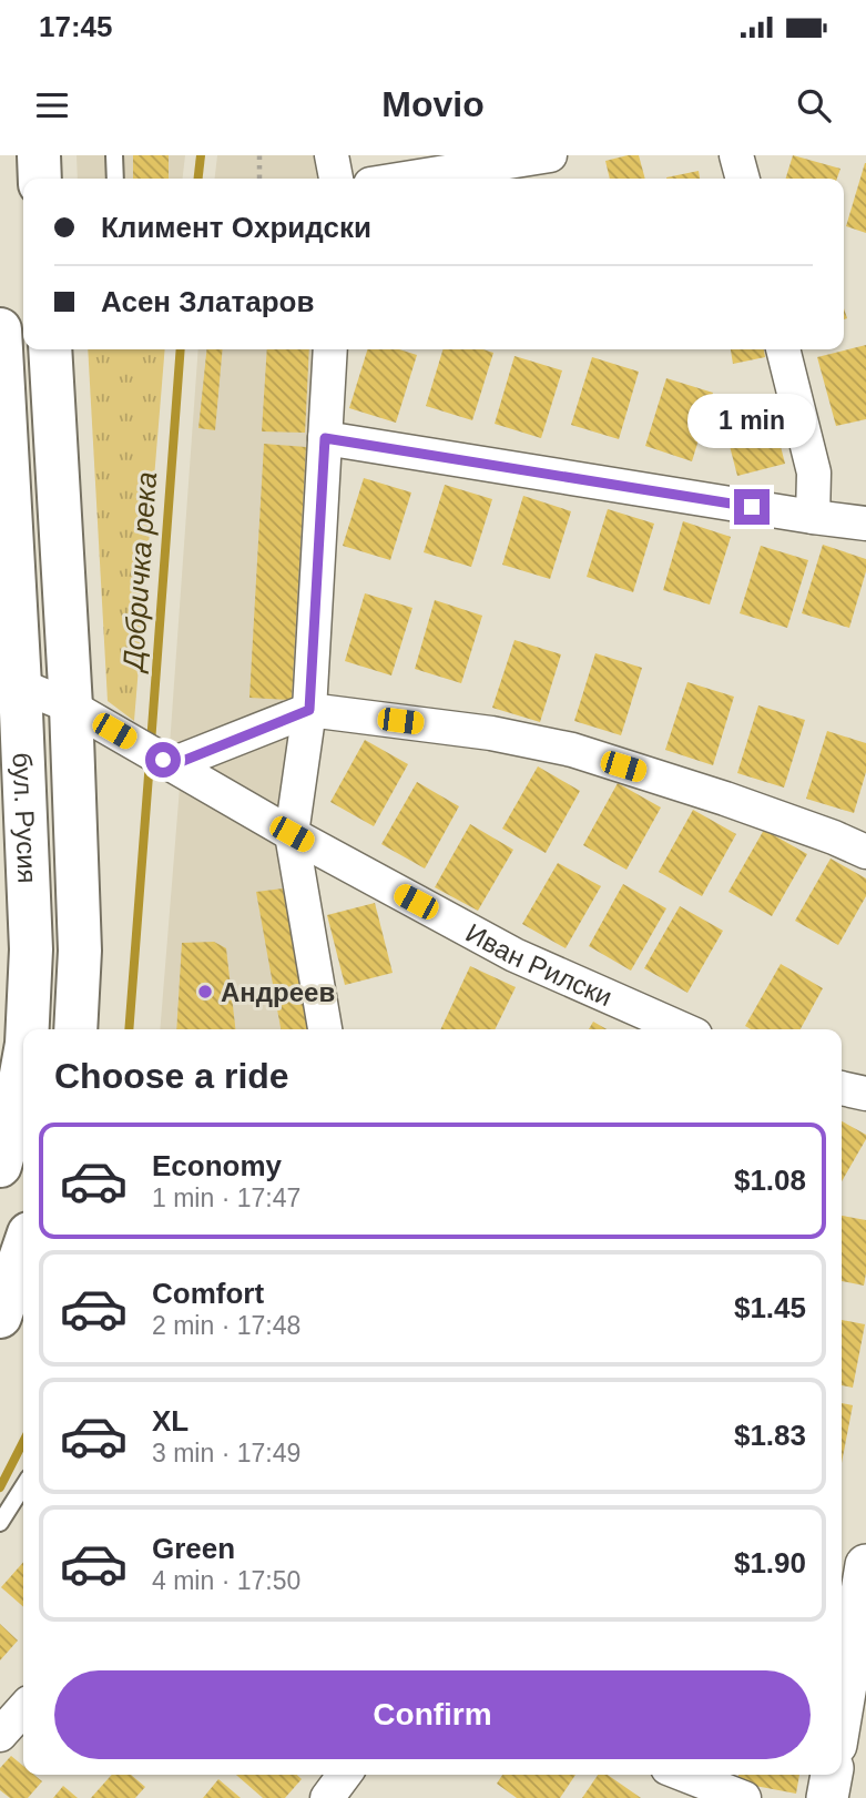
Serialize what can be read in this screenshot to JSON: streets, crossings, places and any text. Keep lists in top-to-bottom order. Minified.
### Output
{"streets":{"main road":["бул. Русия"],"street":["Иван Рилски"]},"crossings":[["бул. Русия","Иван Рилски"]],"water":["Добричка река"],"places":["Андреев"],"page":{"status":"17:45","header":"Movio","banner":["Климент Охридски","Асен Златаров"],"bubble":"1 min","heading":"Choose a ride","list":[{"name":"Economy","note":"1 min · 17:47","value":"$1.08"},{"name":"Comfort","note":"2 min · 17:48","value":"$1.45"},{"name":"XL","note":"3 min · 17:49","value":"$1.83"},{"name":"Green","note":"4 min · 17:50","value":"$1.90"}],"buttons":"Confirm"}}
